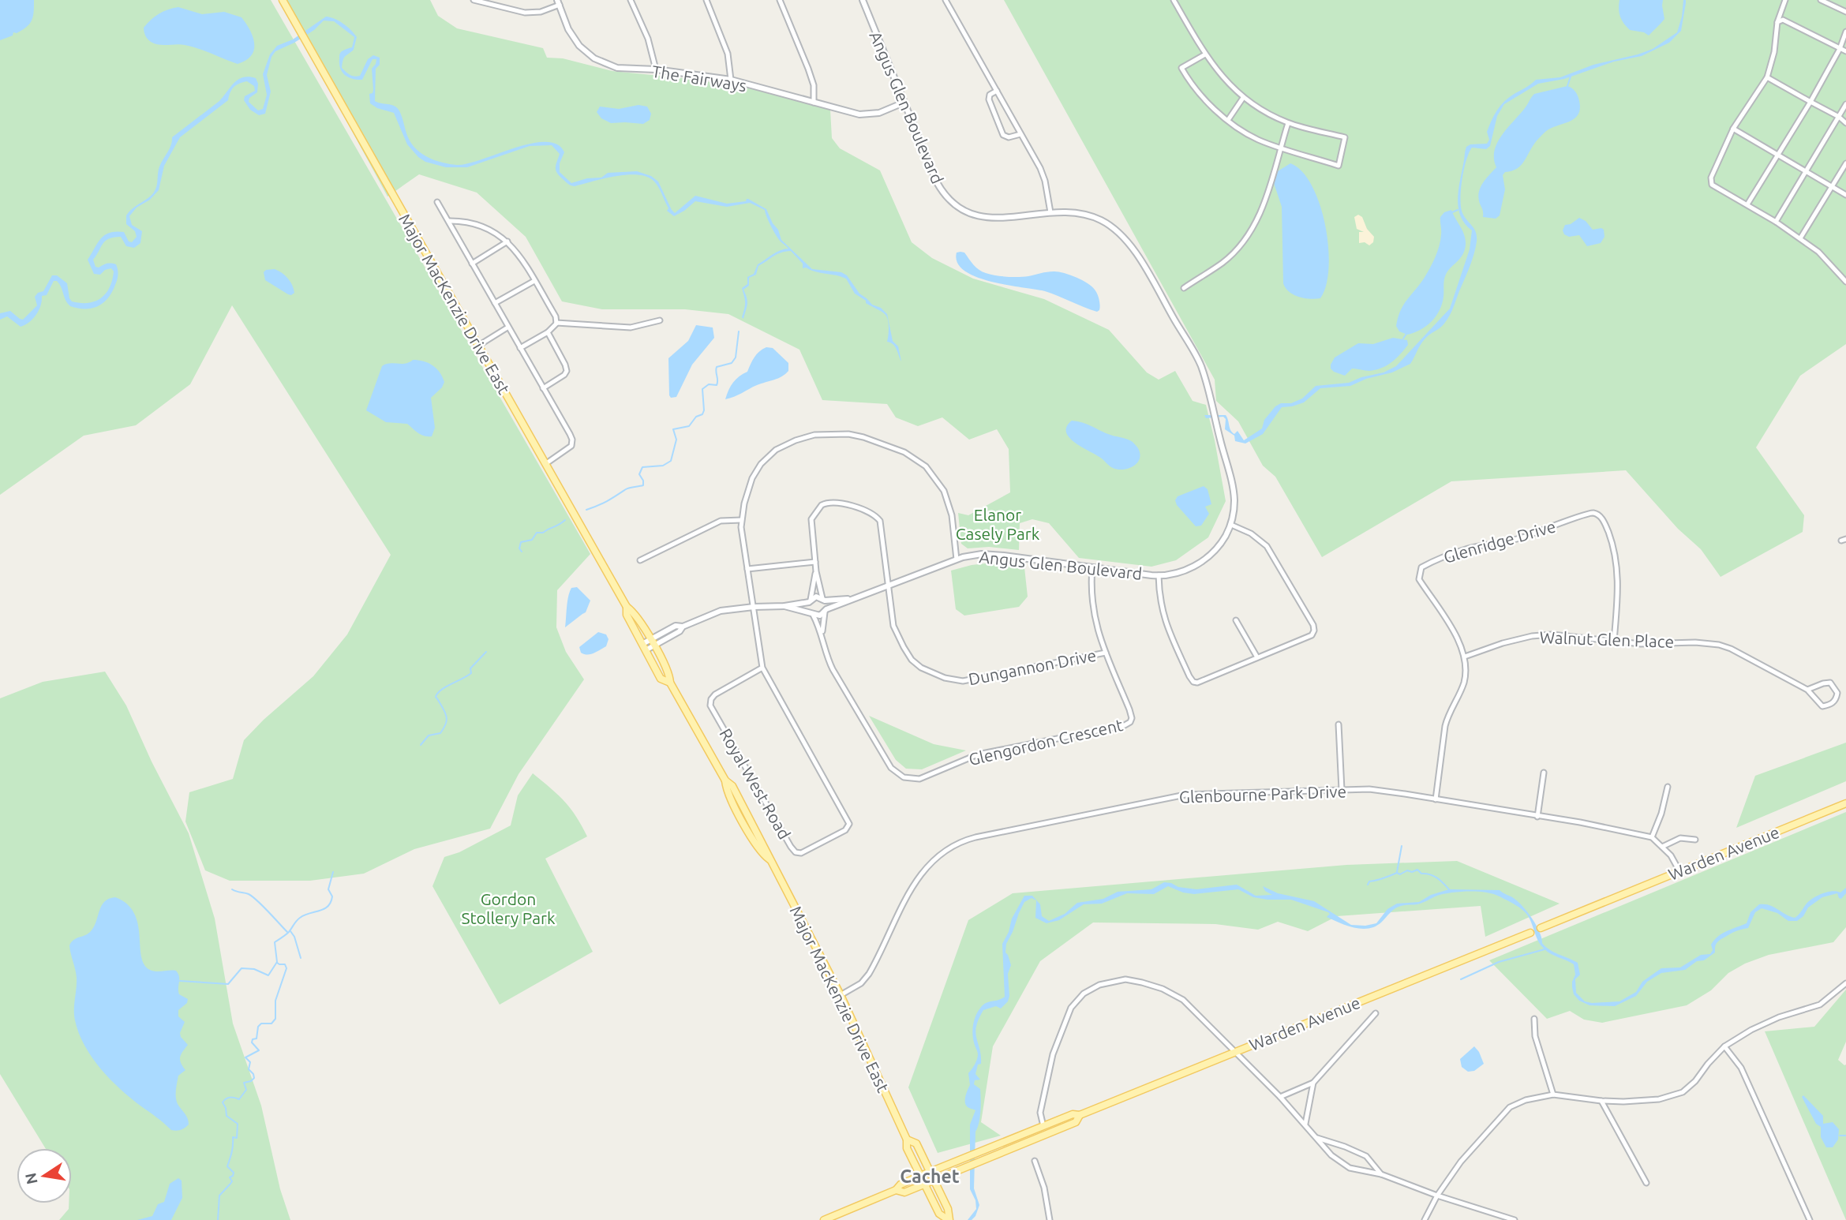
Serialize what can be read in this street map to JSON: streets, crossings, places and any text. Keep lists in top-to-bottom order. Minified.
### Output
{"streets":{"main road":["Major MacKenzie Drive East","Warden Avenue"],"street":["The Fairways","Angus Glen Boulevard","Glenridge Drive","Walnut Glen Place","Dungannon Drive","Glengordon Crescent","Royal West Road","Glenbourne Park Drive"]},"crossings":[["The Fairways","Angus Glen Boulevard"],["Angus Glen Boulevard","Dungannon Drive"],["Angus Glen Boulevard","Glengordon Crescent"],["Angus Glen Boulevard","Royal West Road"],["Major MacKenzie Drive East","Glenbourne Park Drive"],["Major MacKenzie Drive East","Warden Avenue"],["Glenridge Drive","Walnut Glen Place"],["Glenridge Drive","Glenbourne Park Drive"],["Dungannon Drive","Glengordon Crescent"]],"districts":["Cachet"],"parks":["Elanor Casely Park","Gordon Stollery Park"],"north":"left"}
